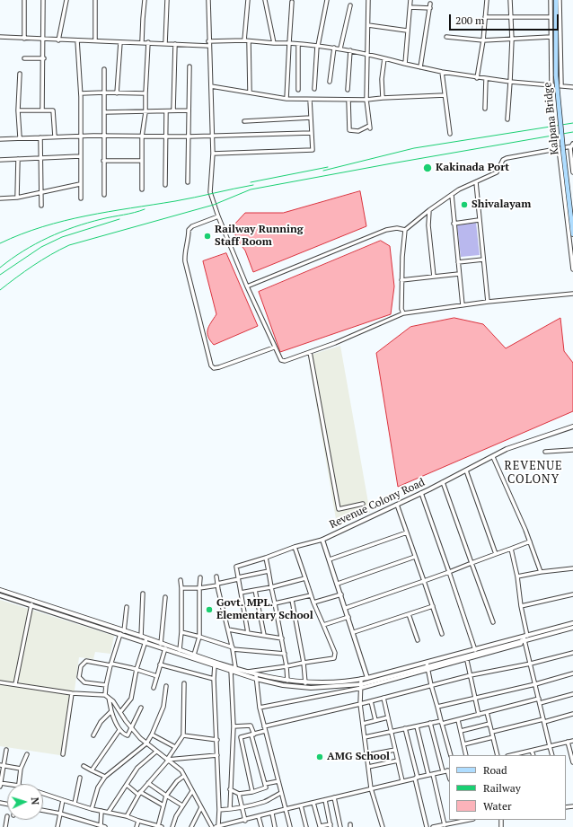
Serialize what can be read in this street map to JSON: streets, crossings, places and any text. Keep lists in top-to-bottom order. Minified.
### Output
{"streets":{"main road":["Kalpana Bridge"],"street":["Revenue Colony Road"]},"districts":["REVENUE COLONY"],"places":["Kakinada Port","Shivalayam","Railway Running Staff Room","Govt. MPL. Elementary School","AMG School"],"legend":["Road","Railway","Water"],"scale_bar":"200 m","north":"right"}
